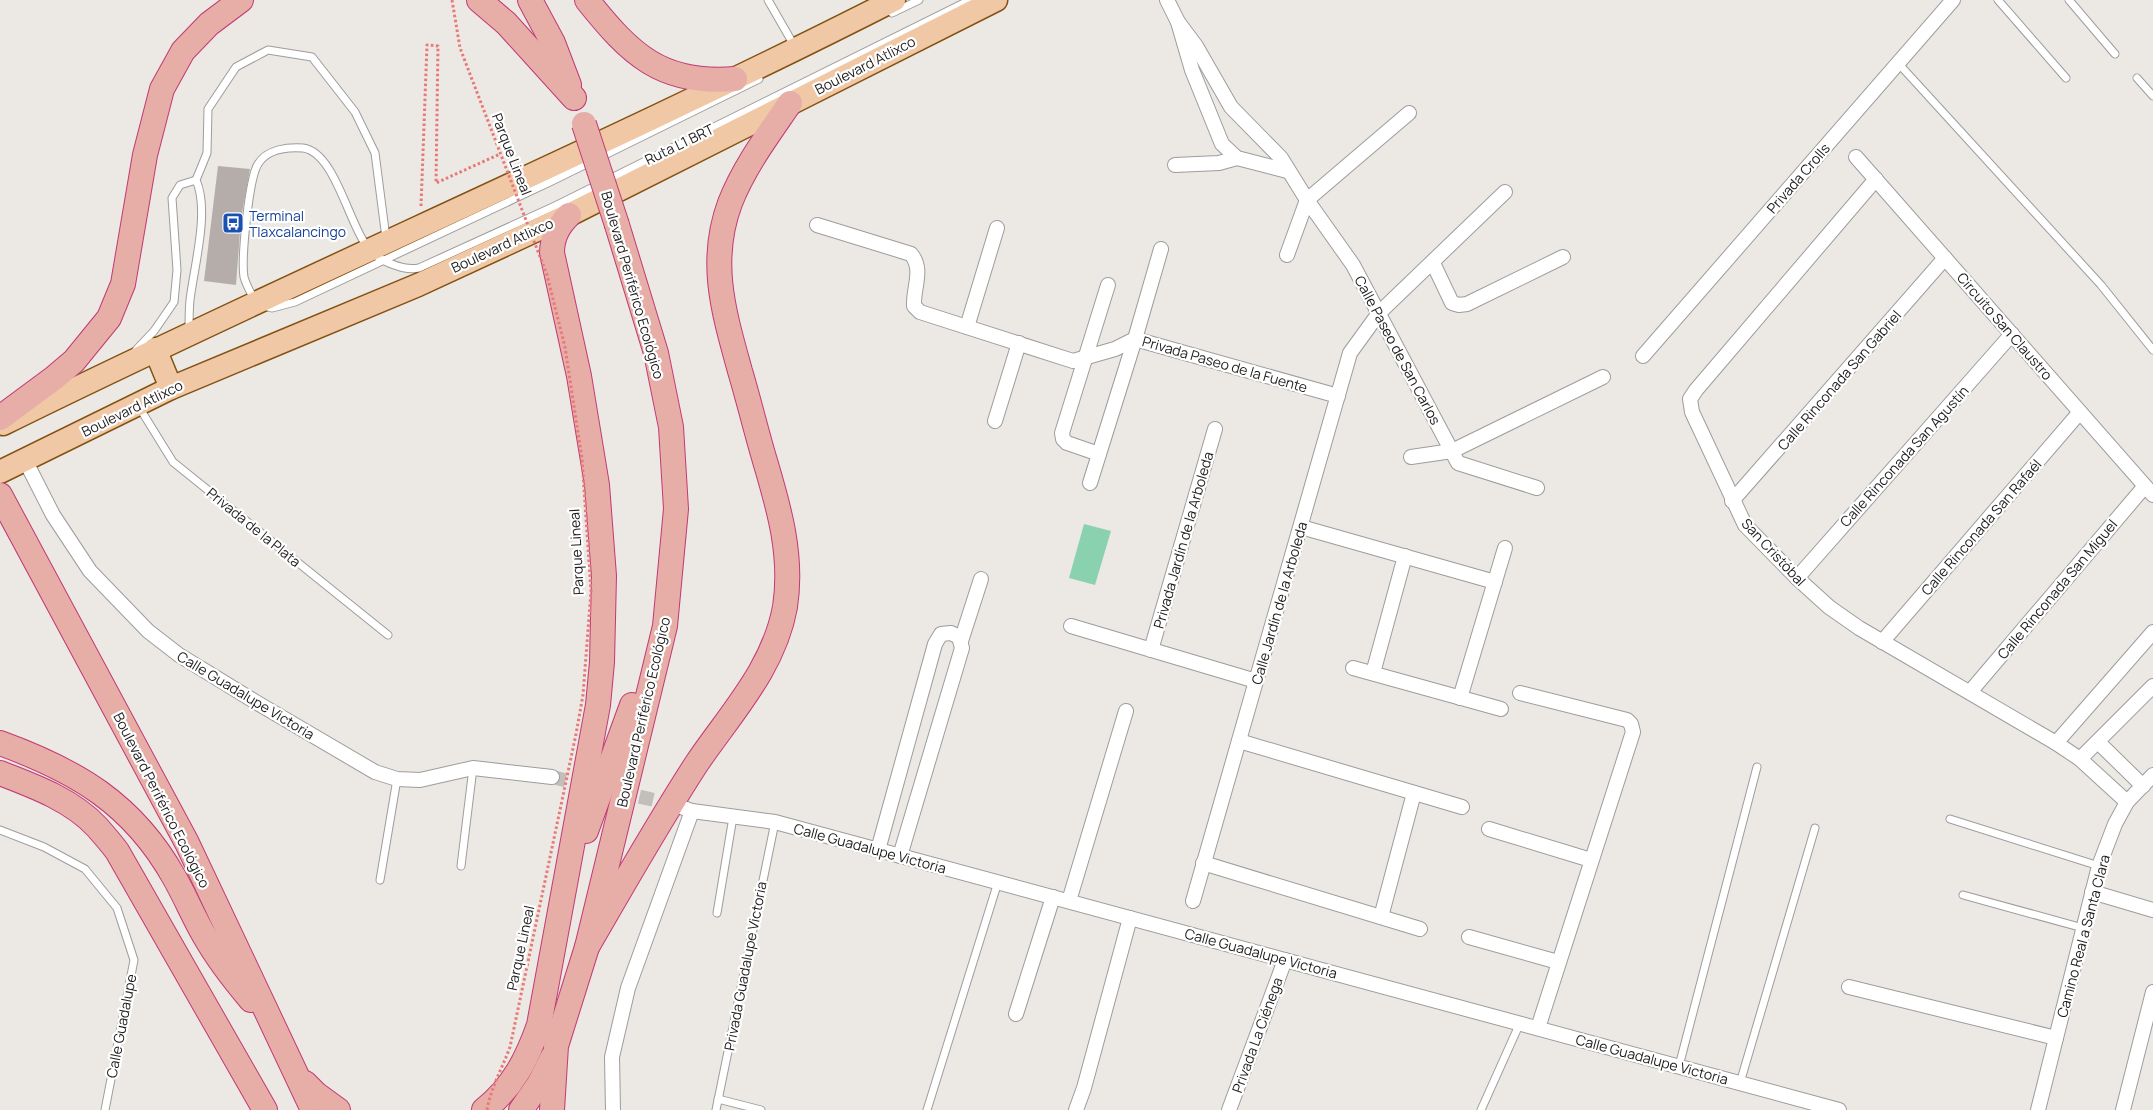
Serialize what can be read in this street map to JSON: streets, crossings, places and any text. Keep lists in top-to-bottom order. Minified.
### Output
{"streets":{"highway":["Boulevard Periférico Ecológico"],"main road":["Boulevard Atlixco"],"street":["Privada Crolls","Circuito San Claustro","Calle Paseo de San Carlos","Privada Paseo de la Fuente","Calle Rinconada San Gabriel","Calle Rinconada San Agustín","Calle Rinconada San Rafaél","Privada Jardín de la Arboleda","San Cristóbal","Calle Rinconada San Miguel","Calle Jardín de la Arboleda","Calle Guadalupe Victoria","Camino Real a Santa Clara","Privada La Ciénega"],"lane":["Ruta L1 BRT","Privada de la Plata","Privada Guadalupe Victoria","Calle Guadalupe"],"path":["Parque Lineal"]},"crossings":[["Boulevard Atlixco","Privada de la Plata"],["Boulevard Atlixco","Calle Guadalupe Victoria"],["Circuito San Claustro","Calle Rinconada San Gabriel"],["Circuito San Claustro","Calle Rinconada San Agustín"],["Circuito San Claustro","Calle Rinconada San Rafaél"],["Circuito San Claustro","San Cristóbal"],["Circuito San Claustro","Calle Rinconada San Miguel"],["Calle Paseo de San Carlos","Calle Jardín de la Arboleda"],["Privada Paseo de la Fuente","Calle Jardín de la Arboleda"],["Calle Rinconada San Gabriel","San Cristóbal"],["Calle Rinconada San Agustín","San Cristóbal"],["Calle Rinconada San Rafaél","San Cristóbal"],["San Cristóbal","Calle Rinconada San Miguel"],["San Cristóbal","Camino Real a Santa Clara"],["Calle Guadalupe Victoria","Privada Guadalupe Victoria"],["Calle Guadalupe Victoria","Privada La Ciénega"]],"places":{"bus stop":["Terminal Tlaxcalancingo"]}}
